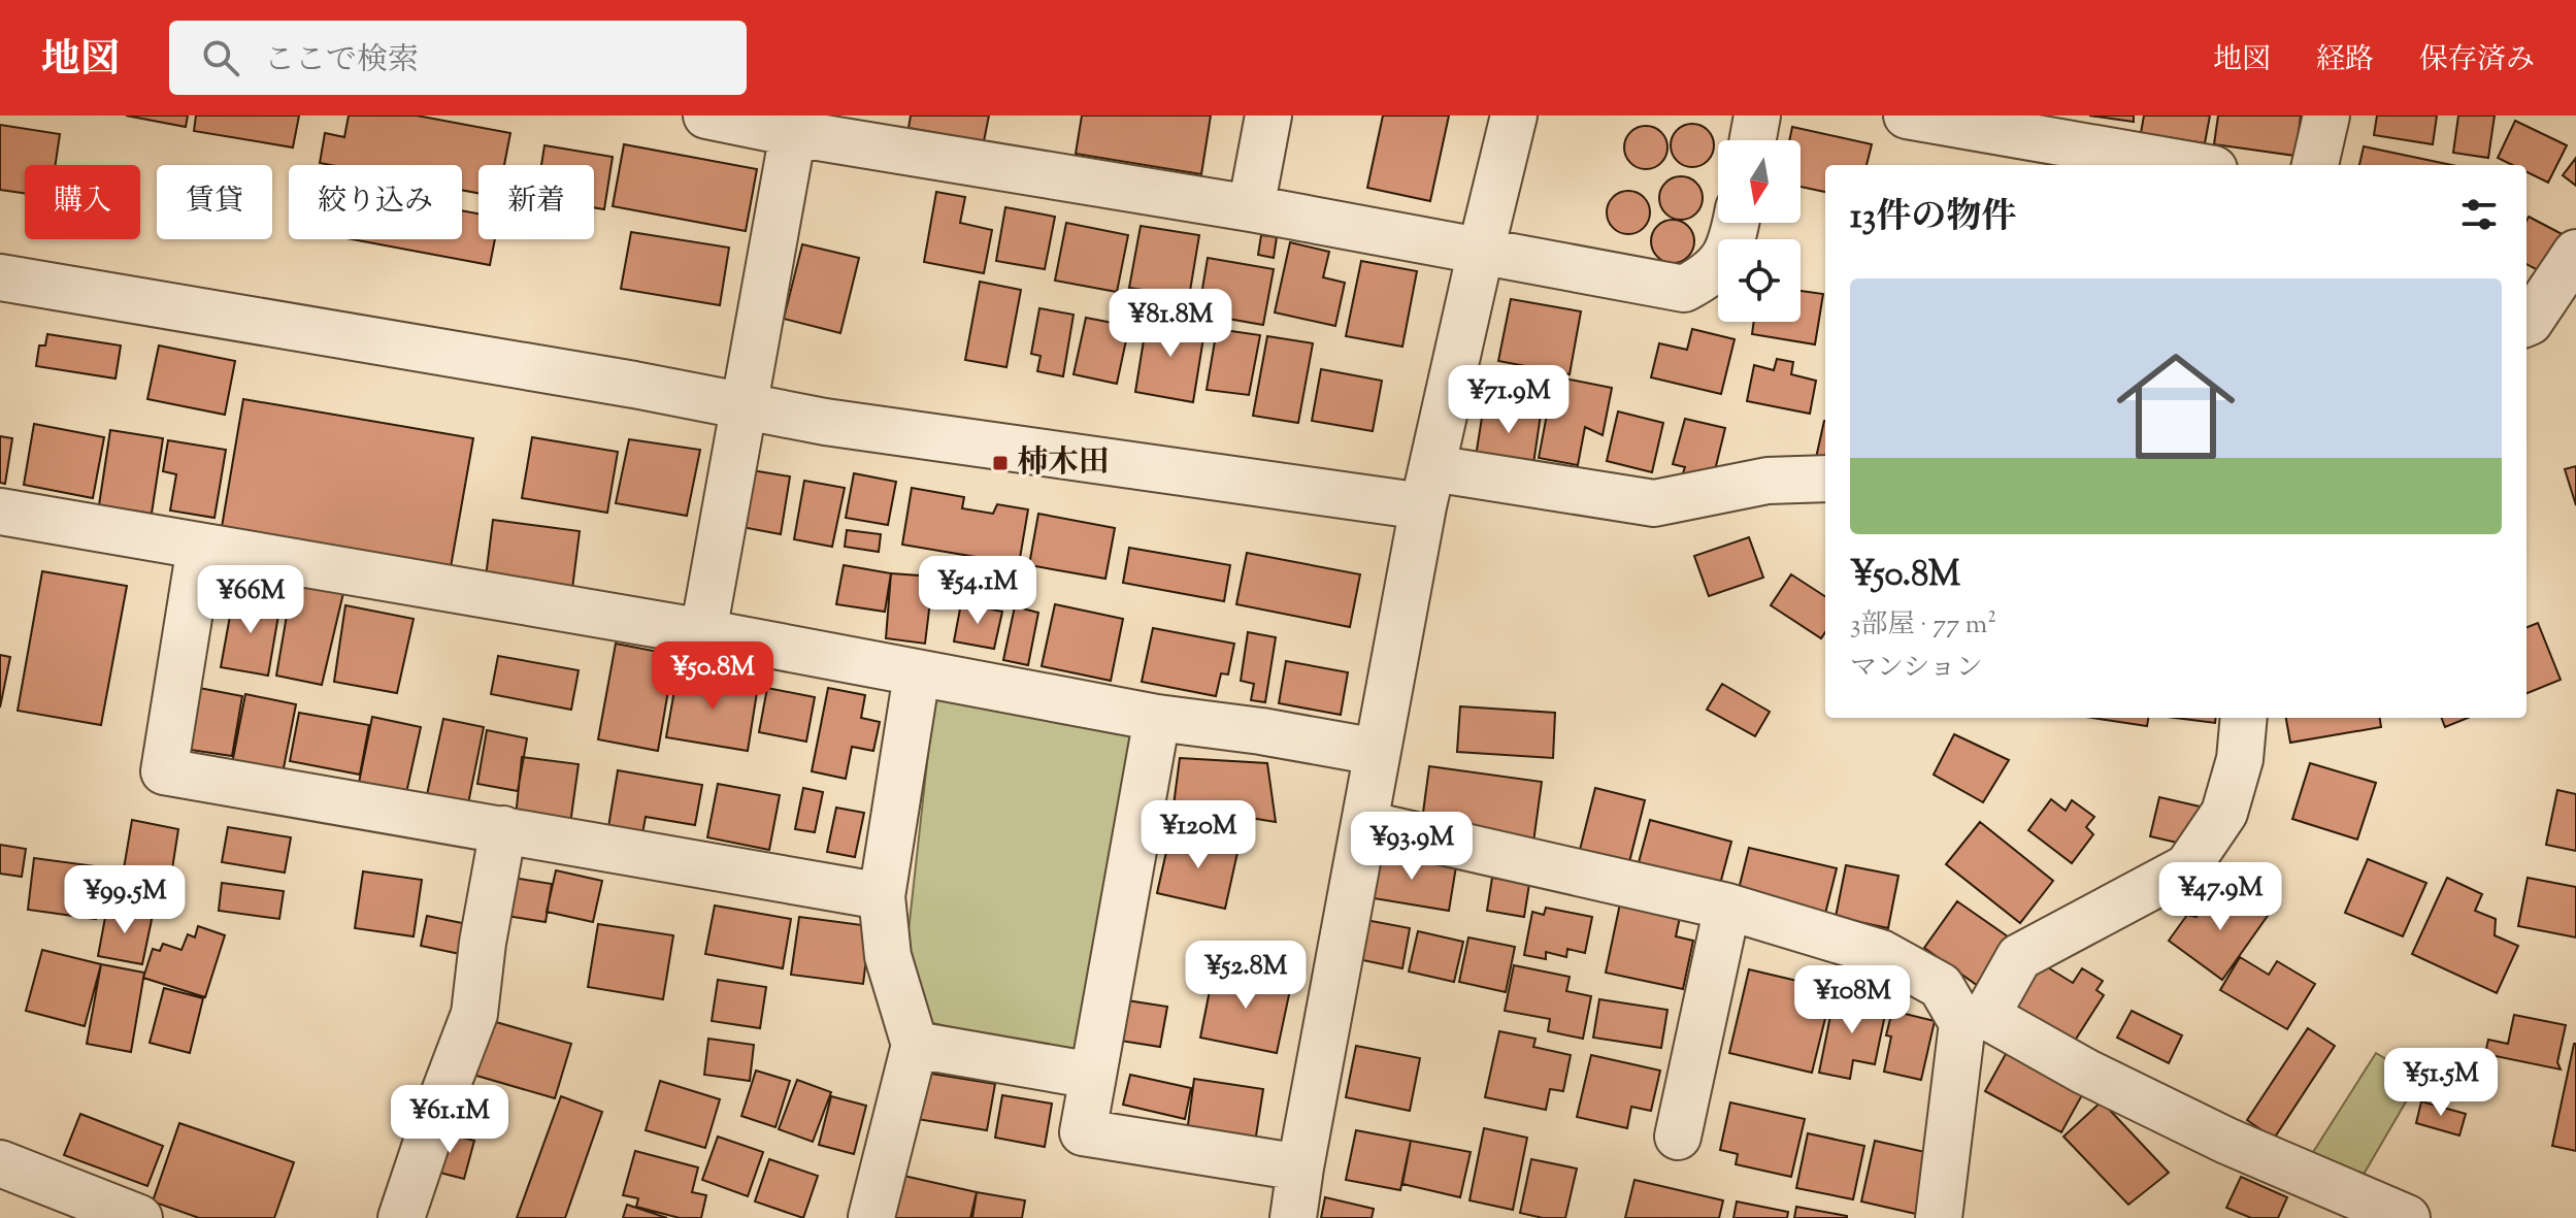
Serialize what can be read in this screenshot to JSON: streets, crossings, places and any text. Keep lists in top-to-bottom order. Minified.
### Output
{"places":{"transit":["柿木田"]},"north":"bottom","page":{"header":"地図","search":"ここで検索","nav":["地図","経路","保存済み"],"chip":["購入","賃貸","絞り込み","新着"],"heading":"13件の物件","list":[{"name":"¥50.8M","note":"3部屋 · 77 m² · マンション"}],"price":["¥81.8M","¥71.9M","¥54.1M","¥66M","¥50.8M","¥120M","¥93.9M","¥47.9M","¥99.5M","¥52.8M","¥108M","¥51.5M","¥61.1M"]}}
